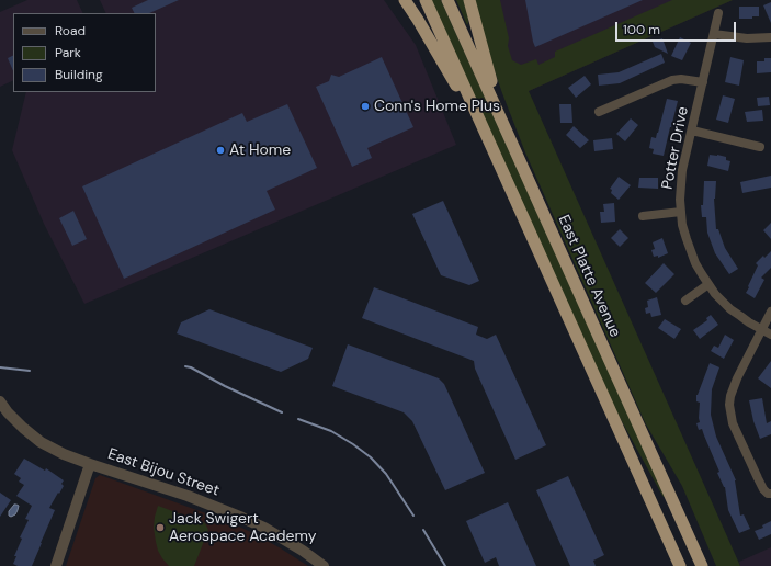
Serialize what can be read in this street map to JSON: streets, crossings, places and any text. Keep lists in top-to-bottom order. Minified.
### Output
{"streets":{"highway":["East Platte Avenue"],"street":["Potter Drive","East Bijou Street"]},"places":["Conn's Home Plus","At Home","Jack Swigert Aerospace Academy"],"legend":["Road","Park","Building"],"scale_bar":"100 m"}
